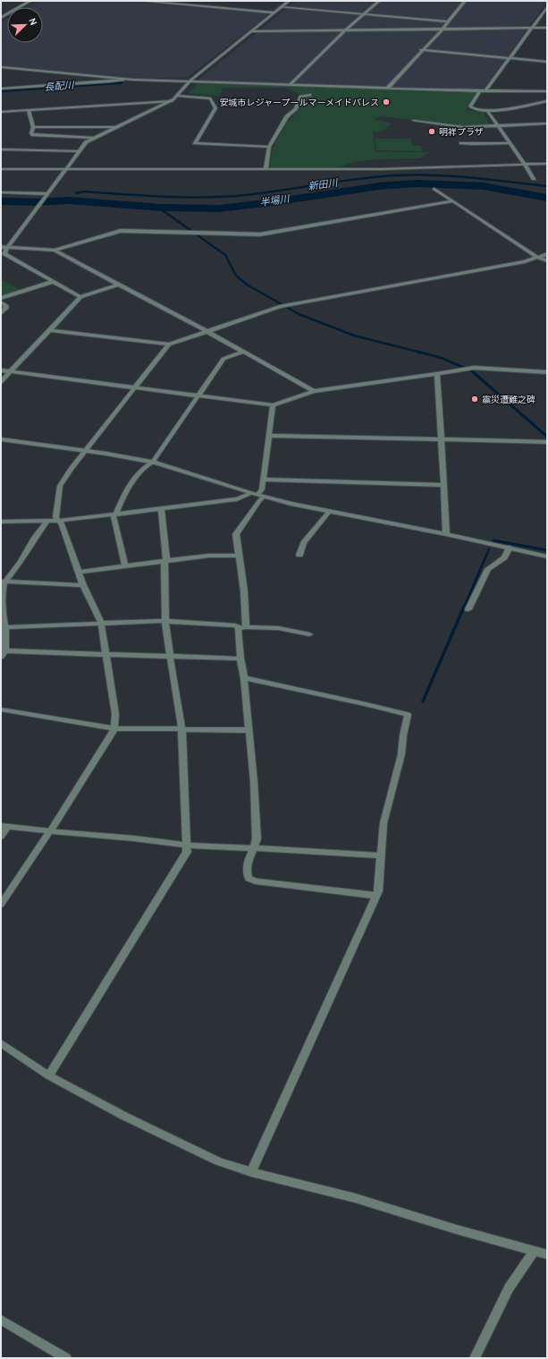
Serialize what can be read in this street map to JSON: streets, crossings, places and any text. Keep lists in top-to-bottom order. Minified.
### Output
{"water":["長配川","新田川","半場川"],"places":["安城市レジャープールマーメイドパレス","明祥プラザ","震災遭難之碑"],"north":"top right"}
